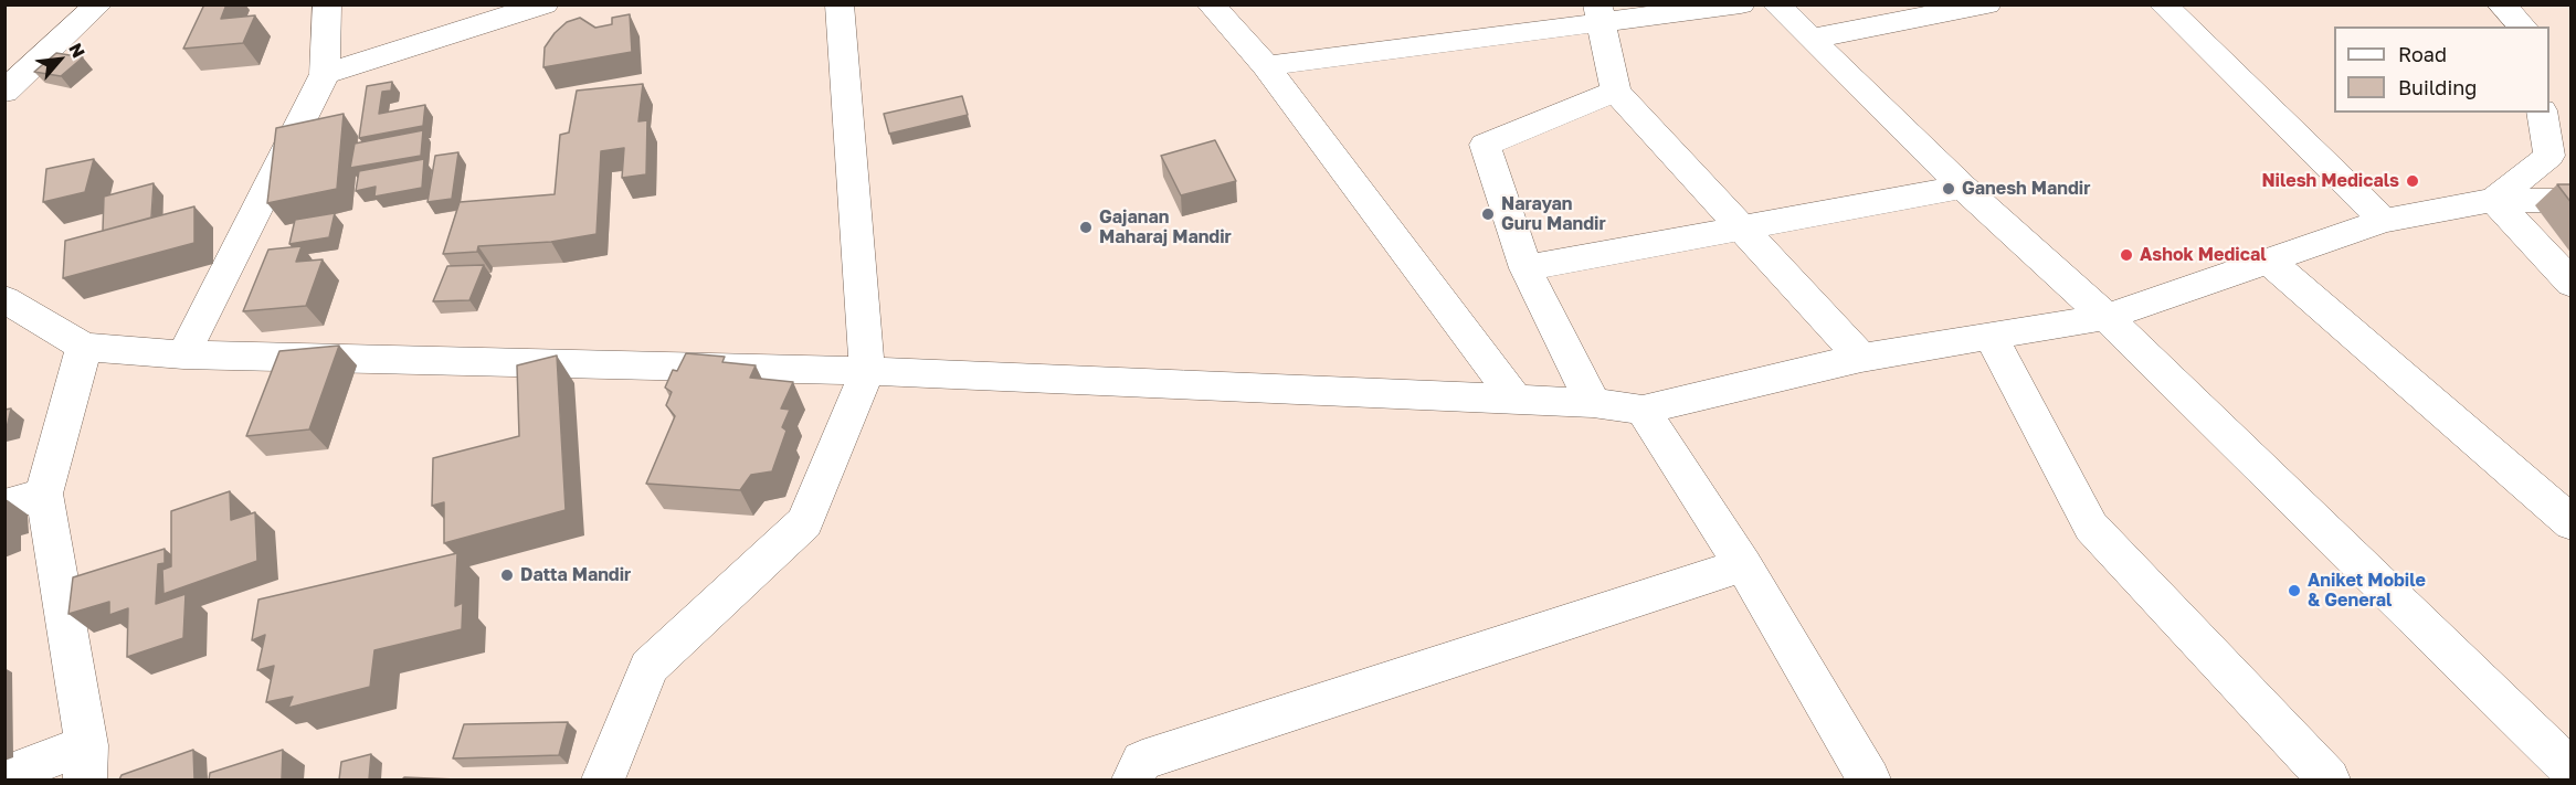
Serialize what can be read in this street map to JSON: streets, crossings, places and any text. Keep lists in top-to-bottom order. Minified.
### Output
{"places":["Nilesh Medicals","Ganesh Mandir","Narayan Guru Mandir","Gajanan Maharaj Mandir","Ashok Medical","Datta Mandir","Aniket Mobile & General"],"legend":["Road","Building"],"north":"top right"}
